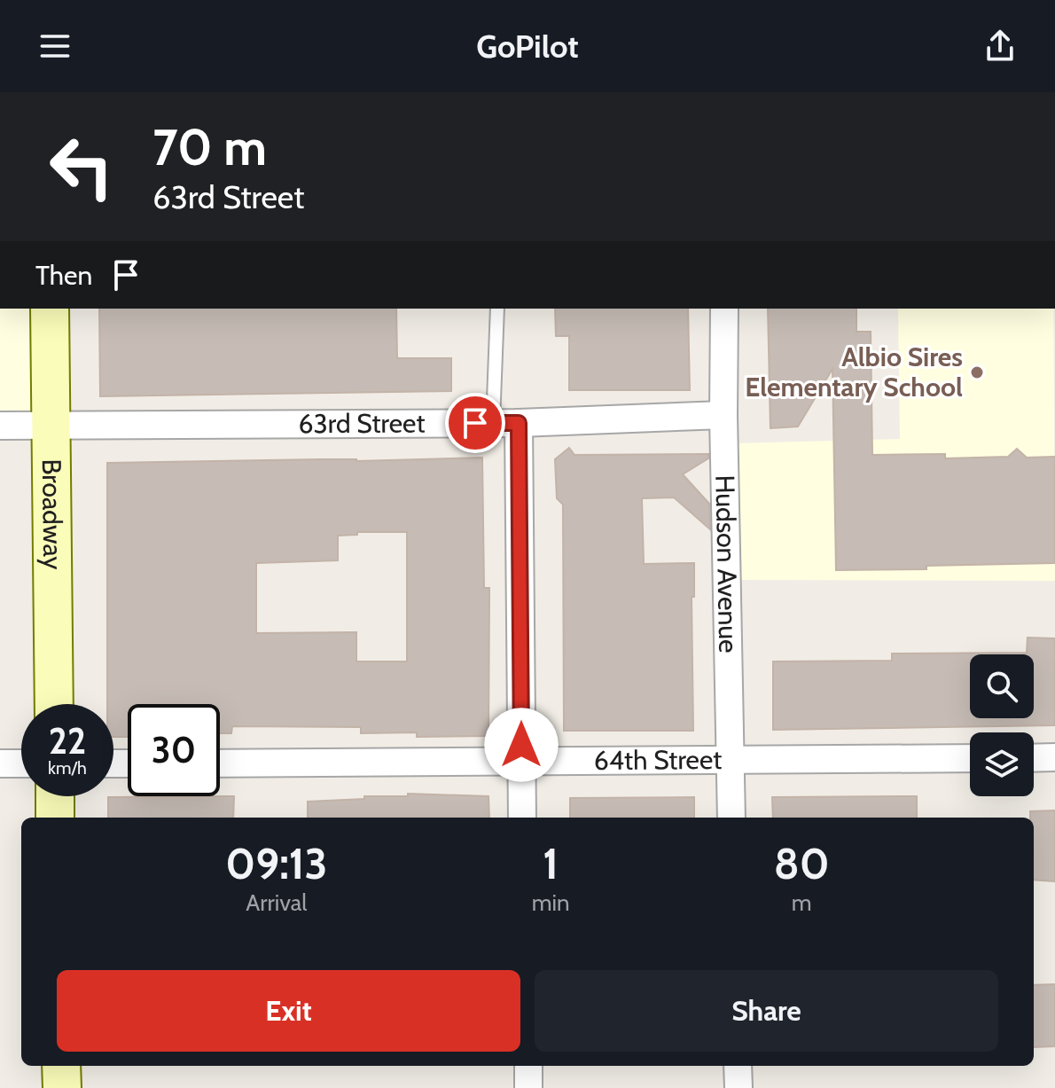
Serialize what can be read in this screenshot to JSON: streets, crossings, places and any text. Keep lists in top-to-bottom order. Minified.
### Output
{"streets":{"street":["63rd Street","Broadway","Hudson Avenue","64th Street"]},"crossings":[["63rd Street","Broadway"],["63rd Street","Hudson Avenue"],["Hudson Avenue","64th Street"]],"places":["Albio Sires Elementary School"],"page":{"header":"GoPilot","turn":["70 m","63rd Street"],"then":"Then","speed":"22 km/h","limit":"30","eta":["09:13","Arrival","1","min","80","m"],"buttons":["Exit","Share"]}}
